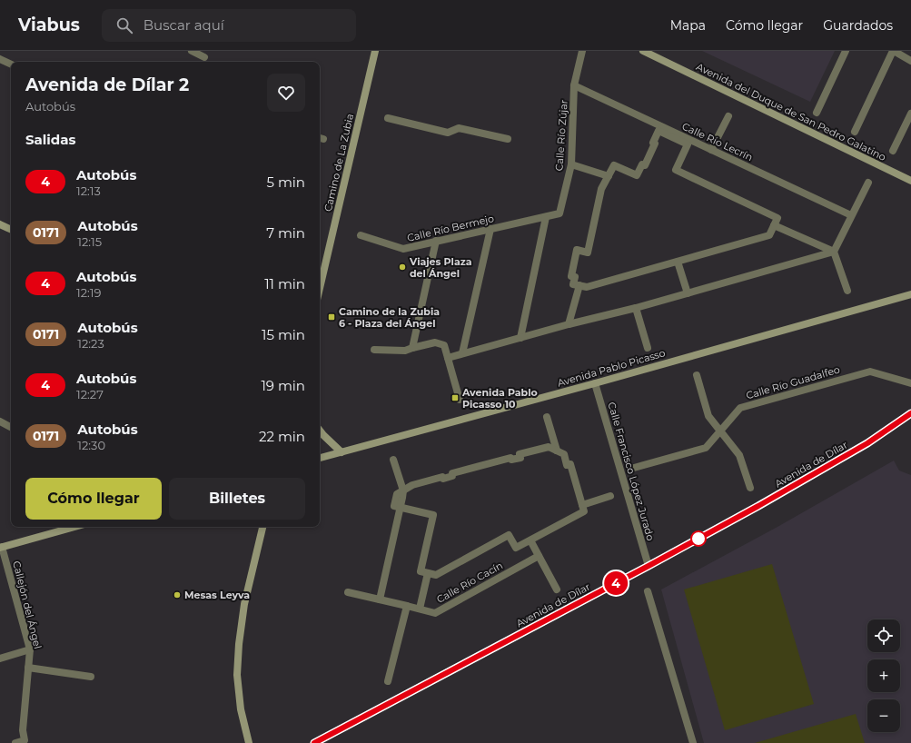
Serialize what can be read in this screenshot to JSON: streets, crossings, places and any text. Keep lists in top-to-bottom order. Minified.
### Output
{"streets":{"main road":["Avenida del Duque de San Pedro Galatino","Camino de La Zubia","Avenida Pablo Picasso","Avenida de Dílar"],"street":["Calle Río Zújar","Calle Río Lecrín","Calle Río Bermejo","Calle Río Guadalfeo","Calle Francisco López Jurado","Calle Río Cacín","Callejón del Ángel"]},"crossings":[["Calle Río Zújar","Calle Río Lecrín"],["Calle Río Zújar","Calle Río Bermejo"],["Avenida Pablo Picasso","Calle Francisco López Jurado"],["Avenida de Dílar","Calle Francisco López Jurado"]],"places":{"other":["Viajes Plaza del Ángel","Mesas Leyva"],"transit":["Camino de la Zubia 6 - Plaza del Ángel","Avenida Pablo Picasso 10"]},"lines":["bus line 4"],"page":{"header":"Viabus","search":"Buscar aquí","nav":["Mapa","Cómo llegar","Guardados"],"on_map":"4","heading":[["Avenida de Dílar 2","Autobús"],"Salidas"],"list":[{"mark":"4","name":"Autobús","note":"12:13","value":"5 min"},{"mark":"0171","name":"Autobús","note":"12:15","value":"7 min"},{"mark":"4","name":"Autobús","note":"12:19","value":"11 min"},{"mark":"0171","name":"Autobús","note":"12:23","value":"15 min"},{"mark":"4","name":"Autobús","note":"12:27","value":"19 min"},{"mark":"0171","name":"Autobús","note":"12:30","value":"22 min"}],"buttons":["Cómo llegar","Billetes"],"map_buttons":["+","−"]}}
